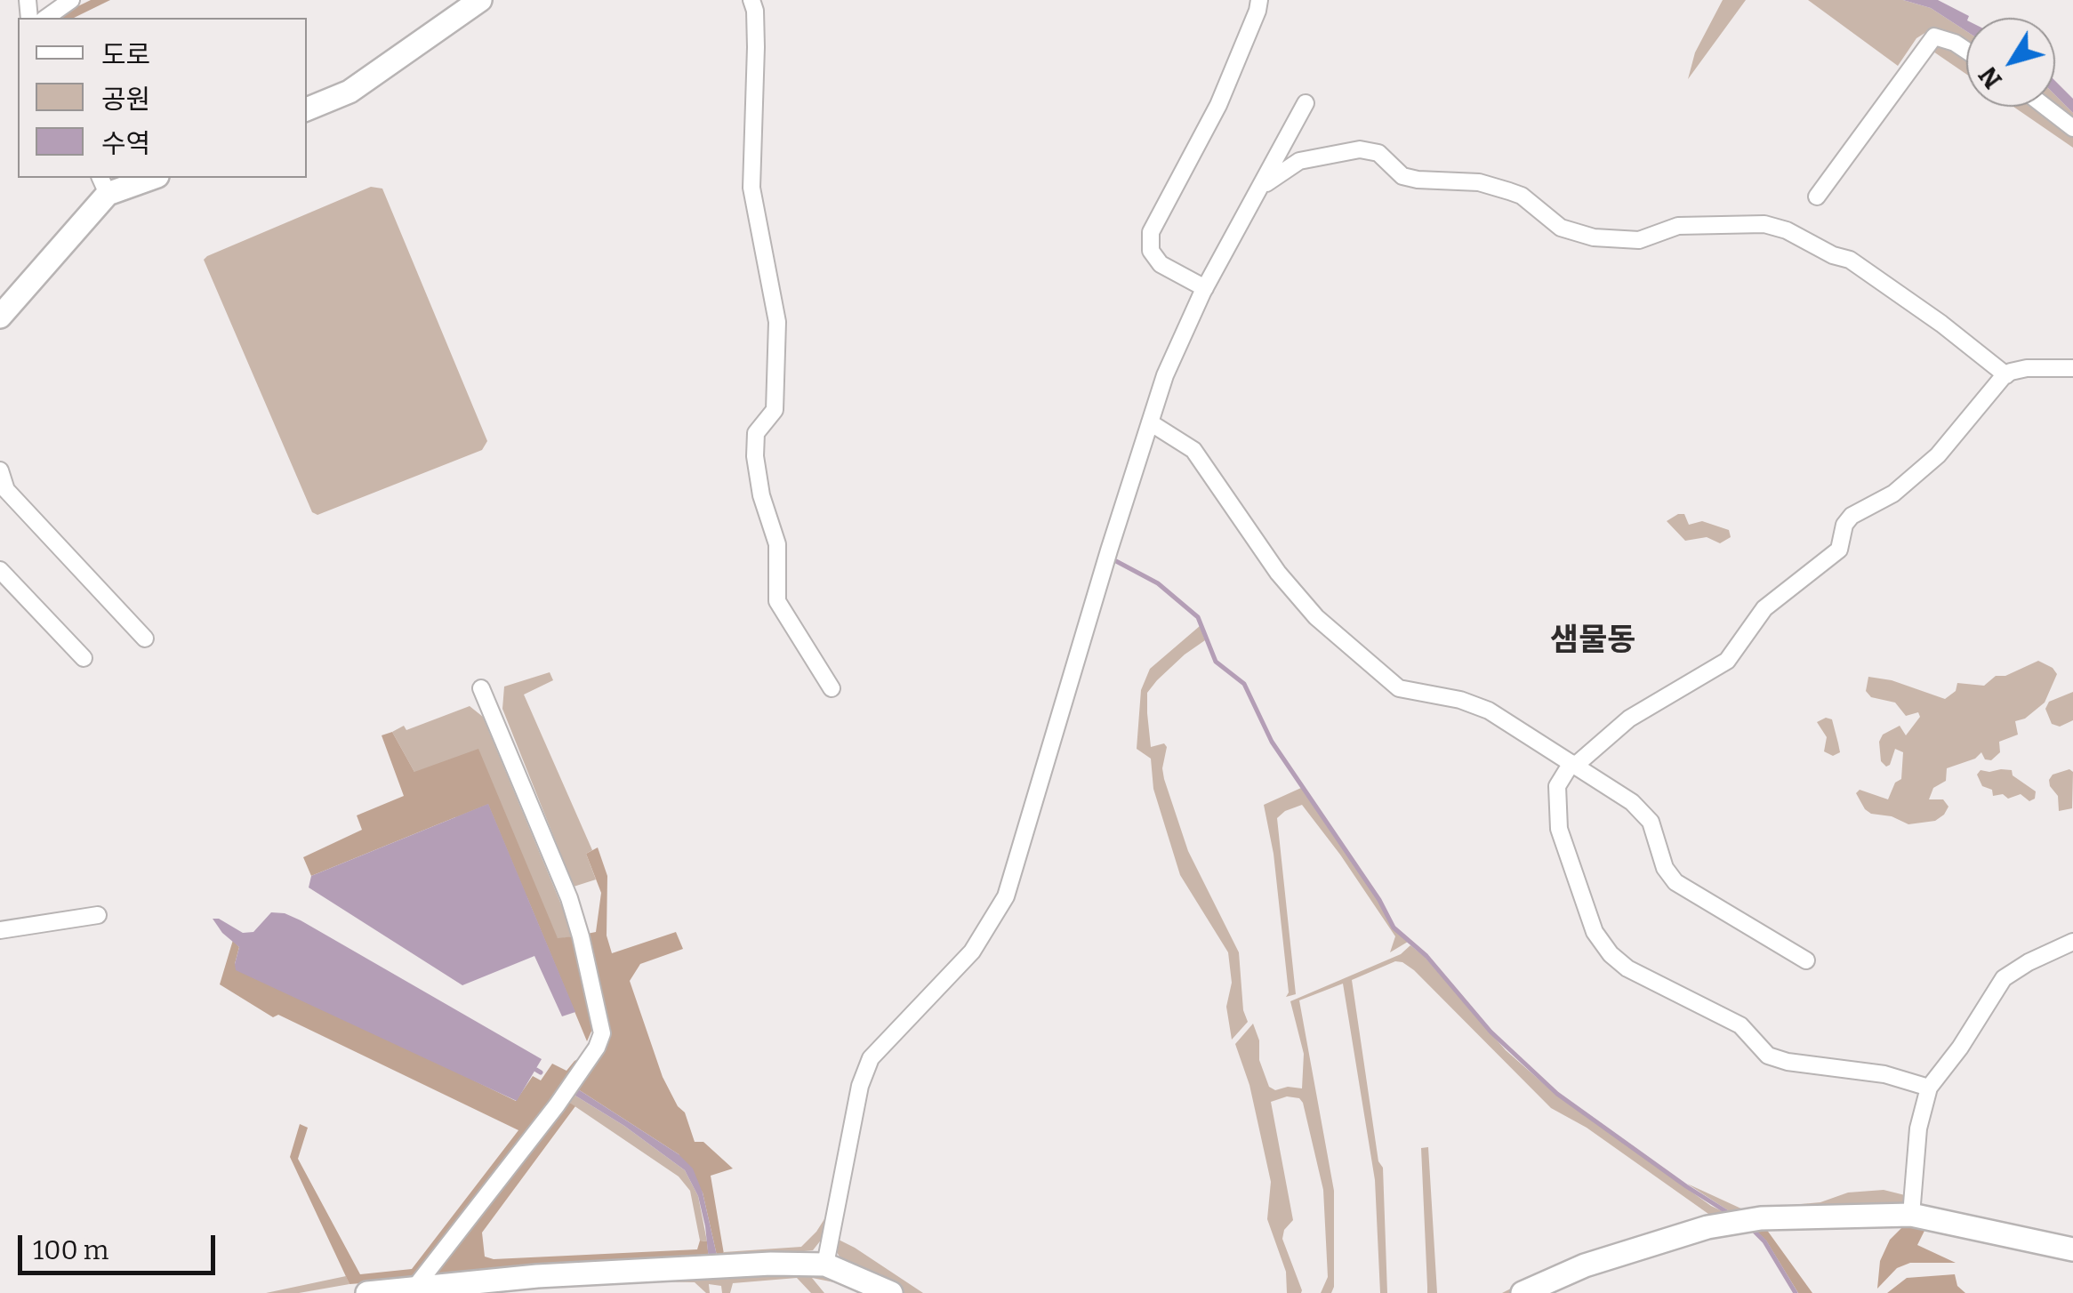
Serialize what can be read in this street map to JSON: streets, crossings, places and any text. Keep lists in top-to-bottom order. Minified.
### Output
{"districts":["샘물동"],"legend":["도로","공원","수역"],"scale_bar":"100 m","north":"bottom left"}
